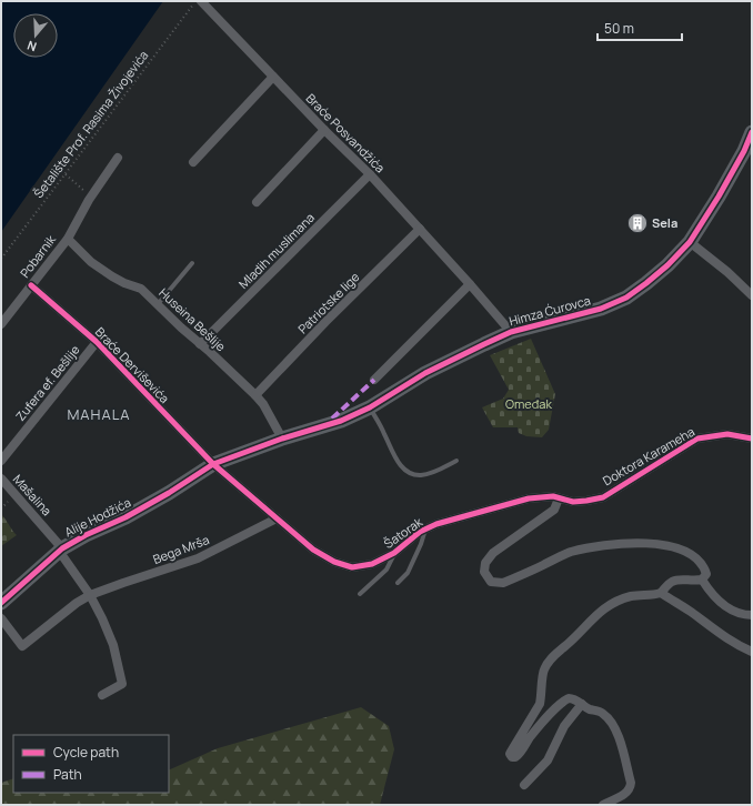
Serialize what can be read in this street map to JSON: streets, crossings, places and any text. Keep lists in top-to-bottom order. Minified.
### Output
{"streets":{"main road":["Himza Ćurovca","Alije Hodžića"],"street":["Braće Posvandžića","Mladih muslimana","Pobarnik","Patriotske lige","Huseina Bešlije","Braće Derviševića","Zufera ef. Bešlije","Doktora Karameha","Mašalina","Šatorak","Bega Mrša"],"path":["Šetalište Prof. Rasima Živojevića"]},"crossings":[["Braće Posvandžića","Mladih muslimana"],["Braće Posvandžića","Patriotske lige"],["Braće Posvandžića","Himza Ćurovca"],["Mladih muslimana","Huseina Bešlije"],["Pobarnik","Huseina Bešlije"],["Pobarnik","Braće Derviševića"],["Patriotske lige","Huseina Bešlije"],["Himza Ćurovca","Huseina Bešlije"],["Himza Ćurovca","Braće Derviševića"],["Himza Ćurovca","Alije Hodžića"],["Himza Ćurovca","Šatorak"],["Braće Derviševića","Zufera ef. Bešlije"],["Braće Derviševića","Alije Hodžića"],["Braće Derviševića","Šatorak"],["Doktora Karameha","Šatorak"],["Mašalina","Alije Hodžića"],["Mašalina","Bega Mrša"],["Alije Hodžića","Šatorak"],["Šatorak","Bega Mrša"]],"districts":["MAHALA"],"parks":["Omeđak"],"places":{"building":["Sela"]},"legend":["Cycle path","Path"],"scale_bar":"50 m","north":"bottom"}
